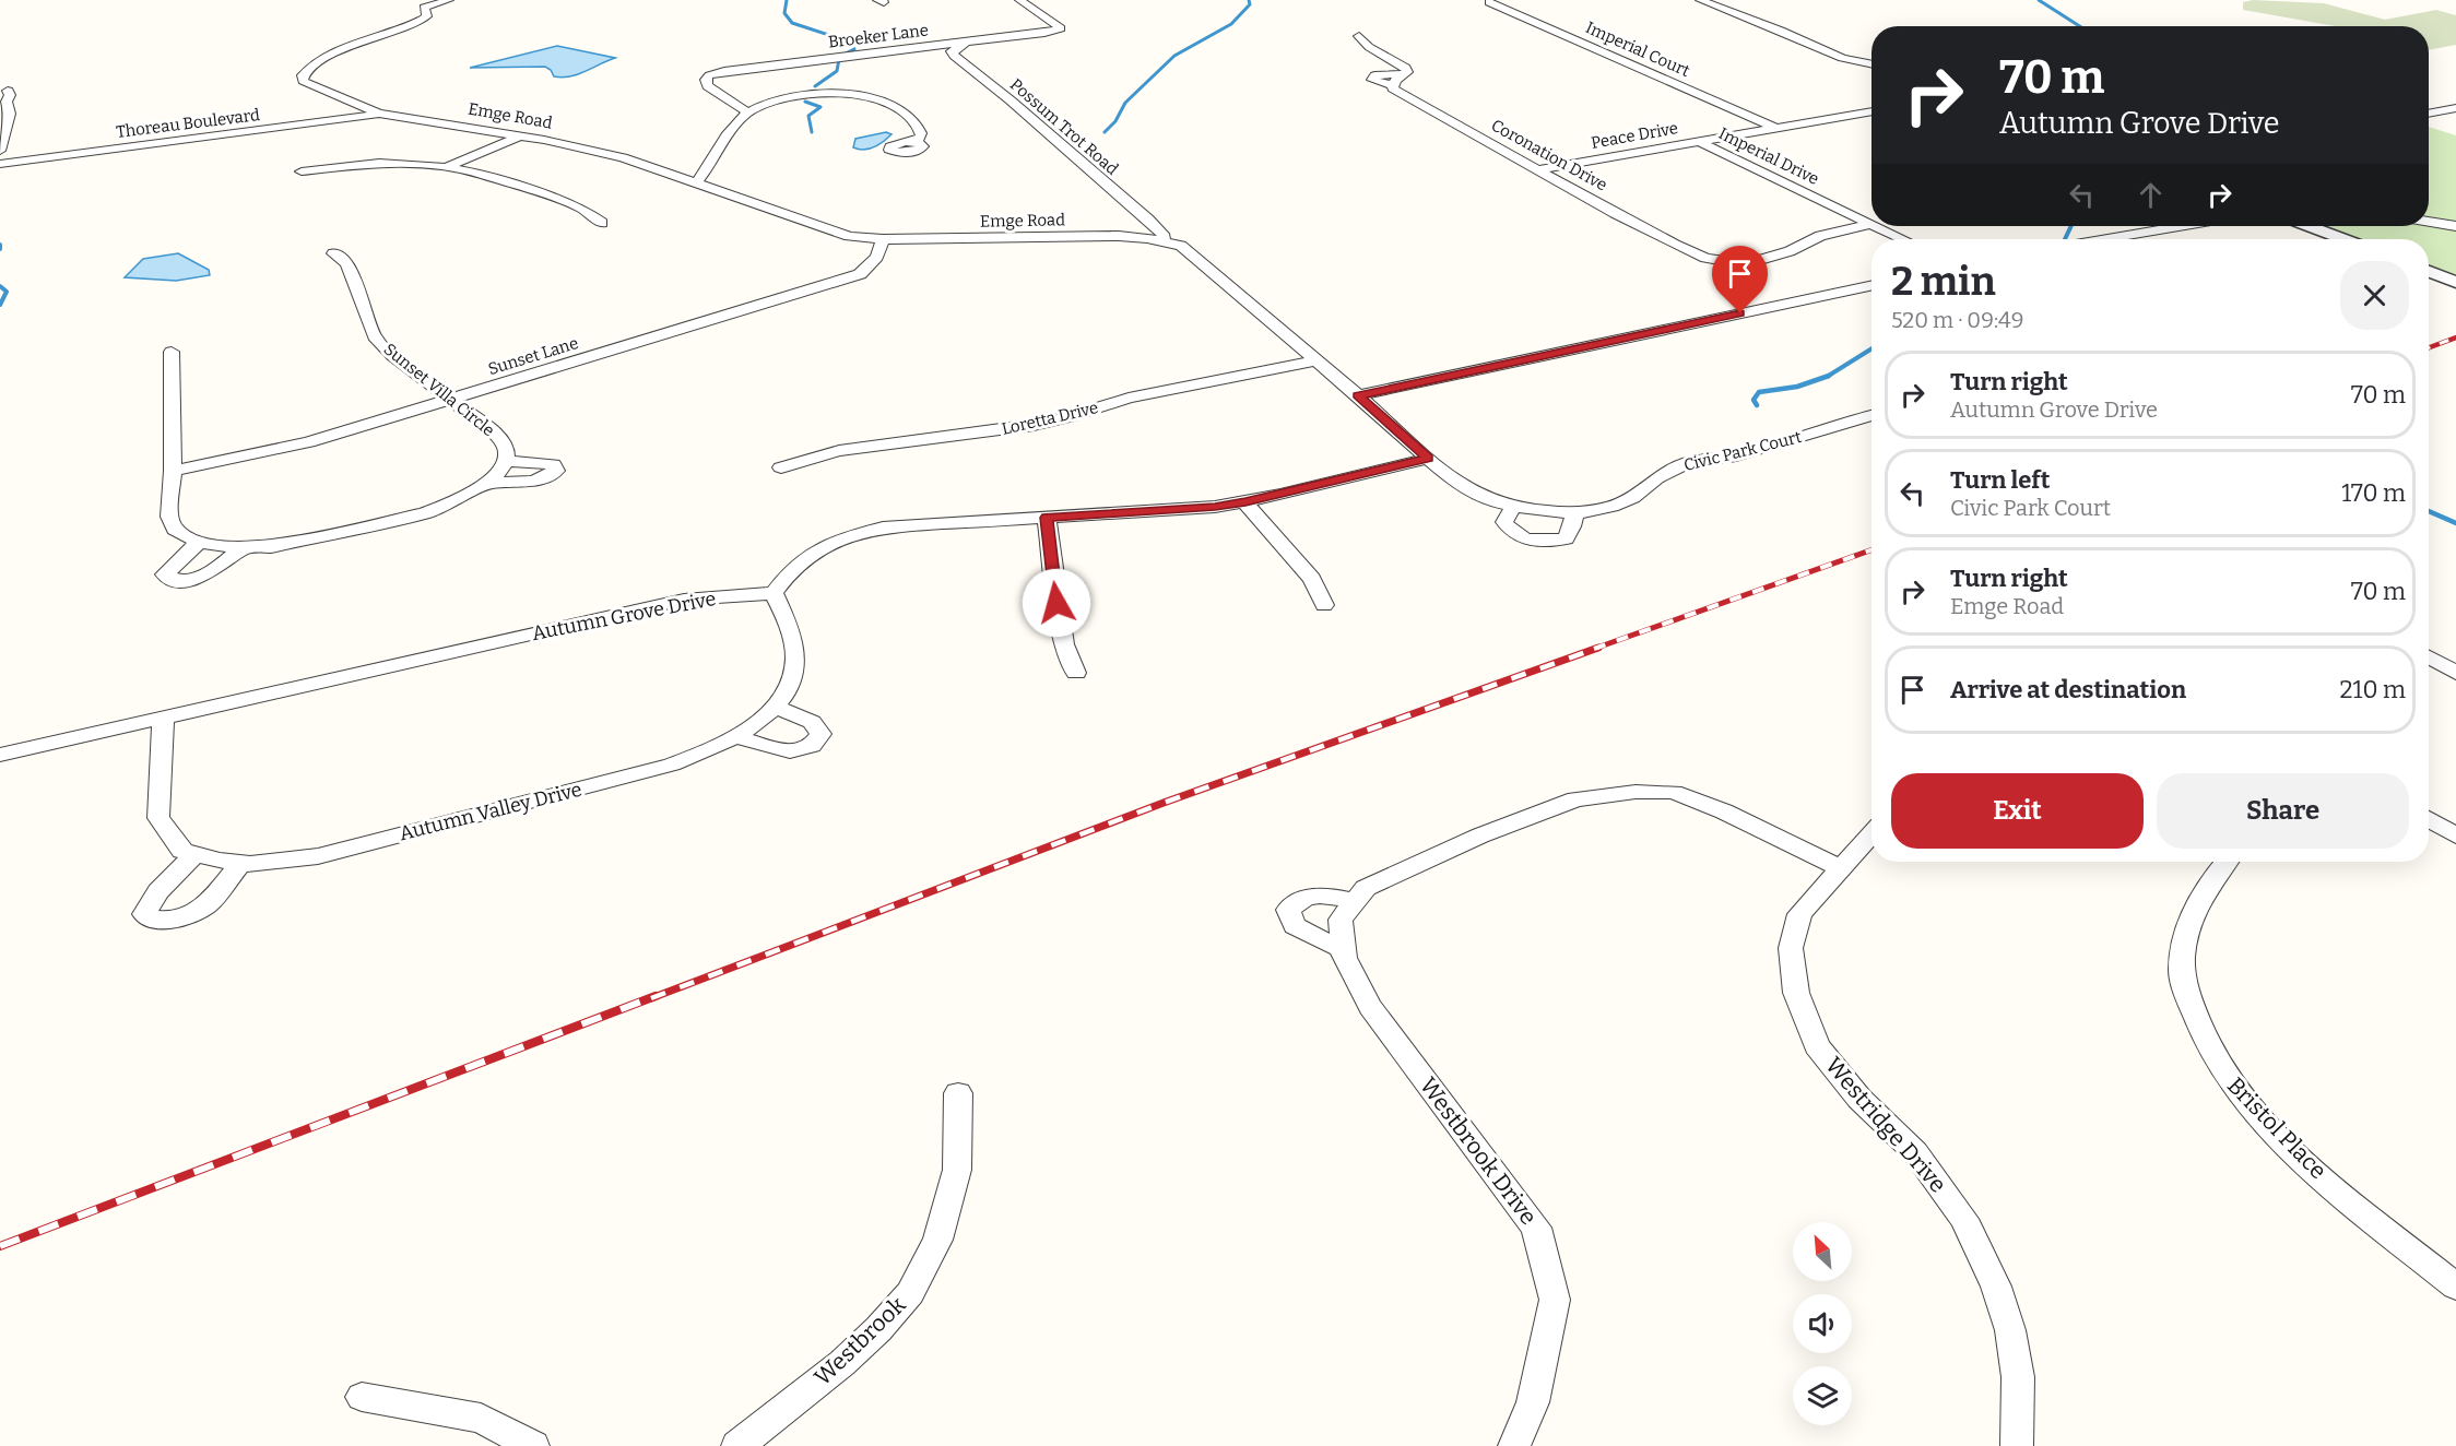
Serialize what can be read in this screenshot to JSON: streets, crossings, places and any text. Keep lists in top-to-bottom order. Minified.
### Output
{"streets":{"street":["Broeker Lane","Imperial Court","Emge Road","Thoreau Boulevard","Possum Trot Road","Peace Drive","Coronation Drive","Imperial Drive","Sunset Lane","Sunset Villa Circle","Loretta Drive","Civic Park Court","Autumn Grove Drive","Autumn Valley Drive","Westridge Drive","Bristol Place","Westbrook Drive","Westbrook"]},"crossings":[["Broeker Lane","Possum Trot Road"],["Imperial Court","Imperial Drive"],["Emge Road","Thoreau Boulevard"],["Emge Road","Possum Trot Road"],["Emge Road","Sunset Lane"],["Emge Road","Loretta Drive"],["Emge Road","Civic Park Court"],["Peace Drive","Coronation Drive"],["Peace Drive","Imperial Drive"],["Coronation Drive","Imperial Drive"],["Sunset Lane","Sunset Villa Circle"],["Autumn Grove Drive","Autumn Valley Drive"],["Westridge Drive","Westbrook Drive"]],"north":"top left","page":{"turn":["70 m","Autumn Grove Drive"],"heading":["2 min","520 m · 09:49"],"list":[{"name":"Turn right","note":"Autumn Grove Drive","value":"70 m"},{"name":"Turn left","note":"Civic Park Court","value":"170 m"},{"name":"Turn right","note":"Emge Road","value":"70 m"},{"name":"Arrive at destination","value":"210 m"}],"buttons":["Exit","Share"]}}
